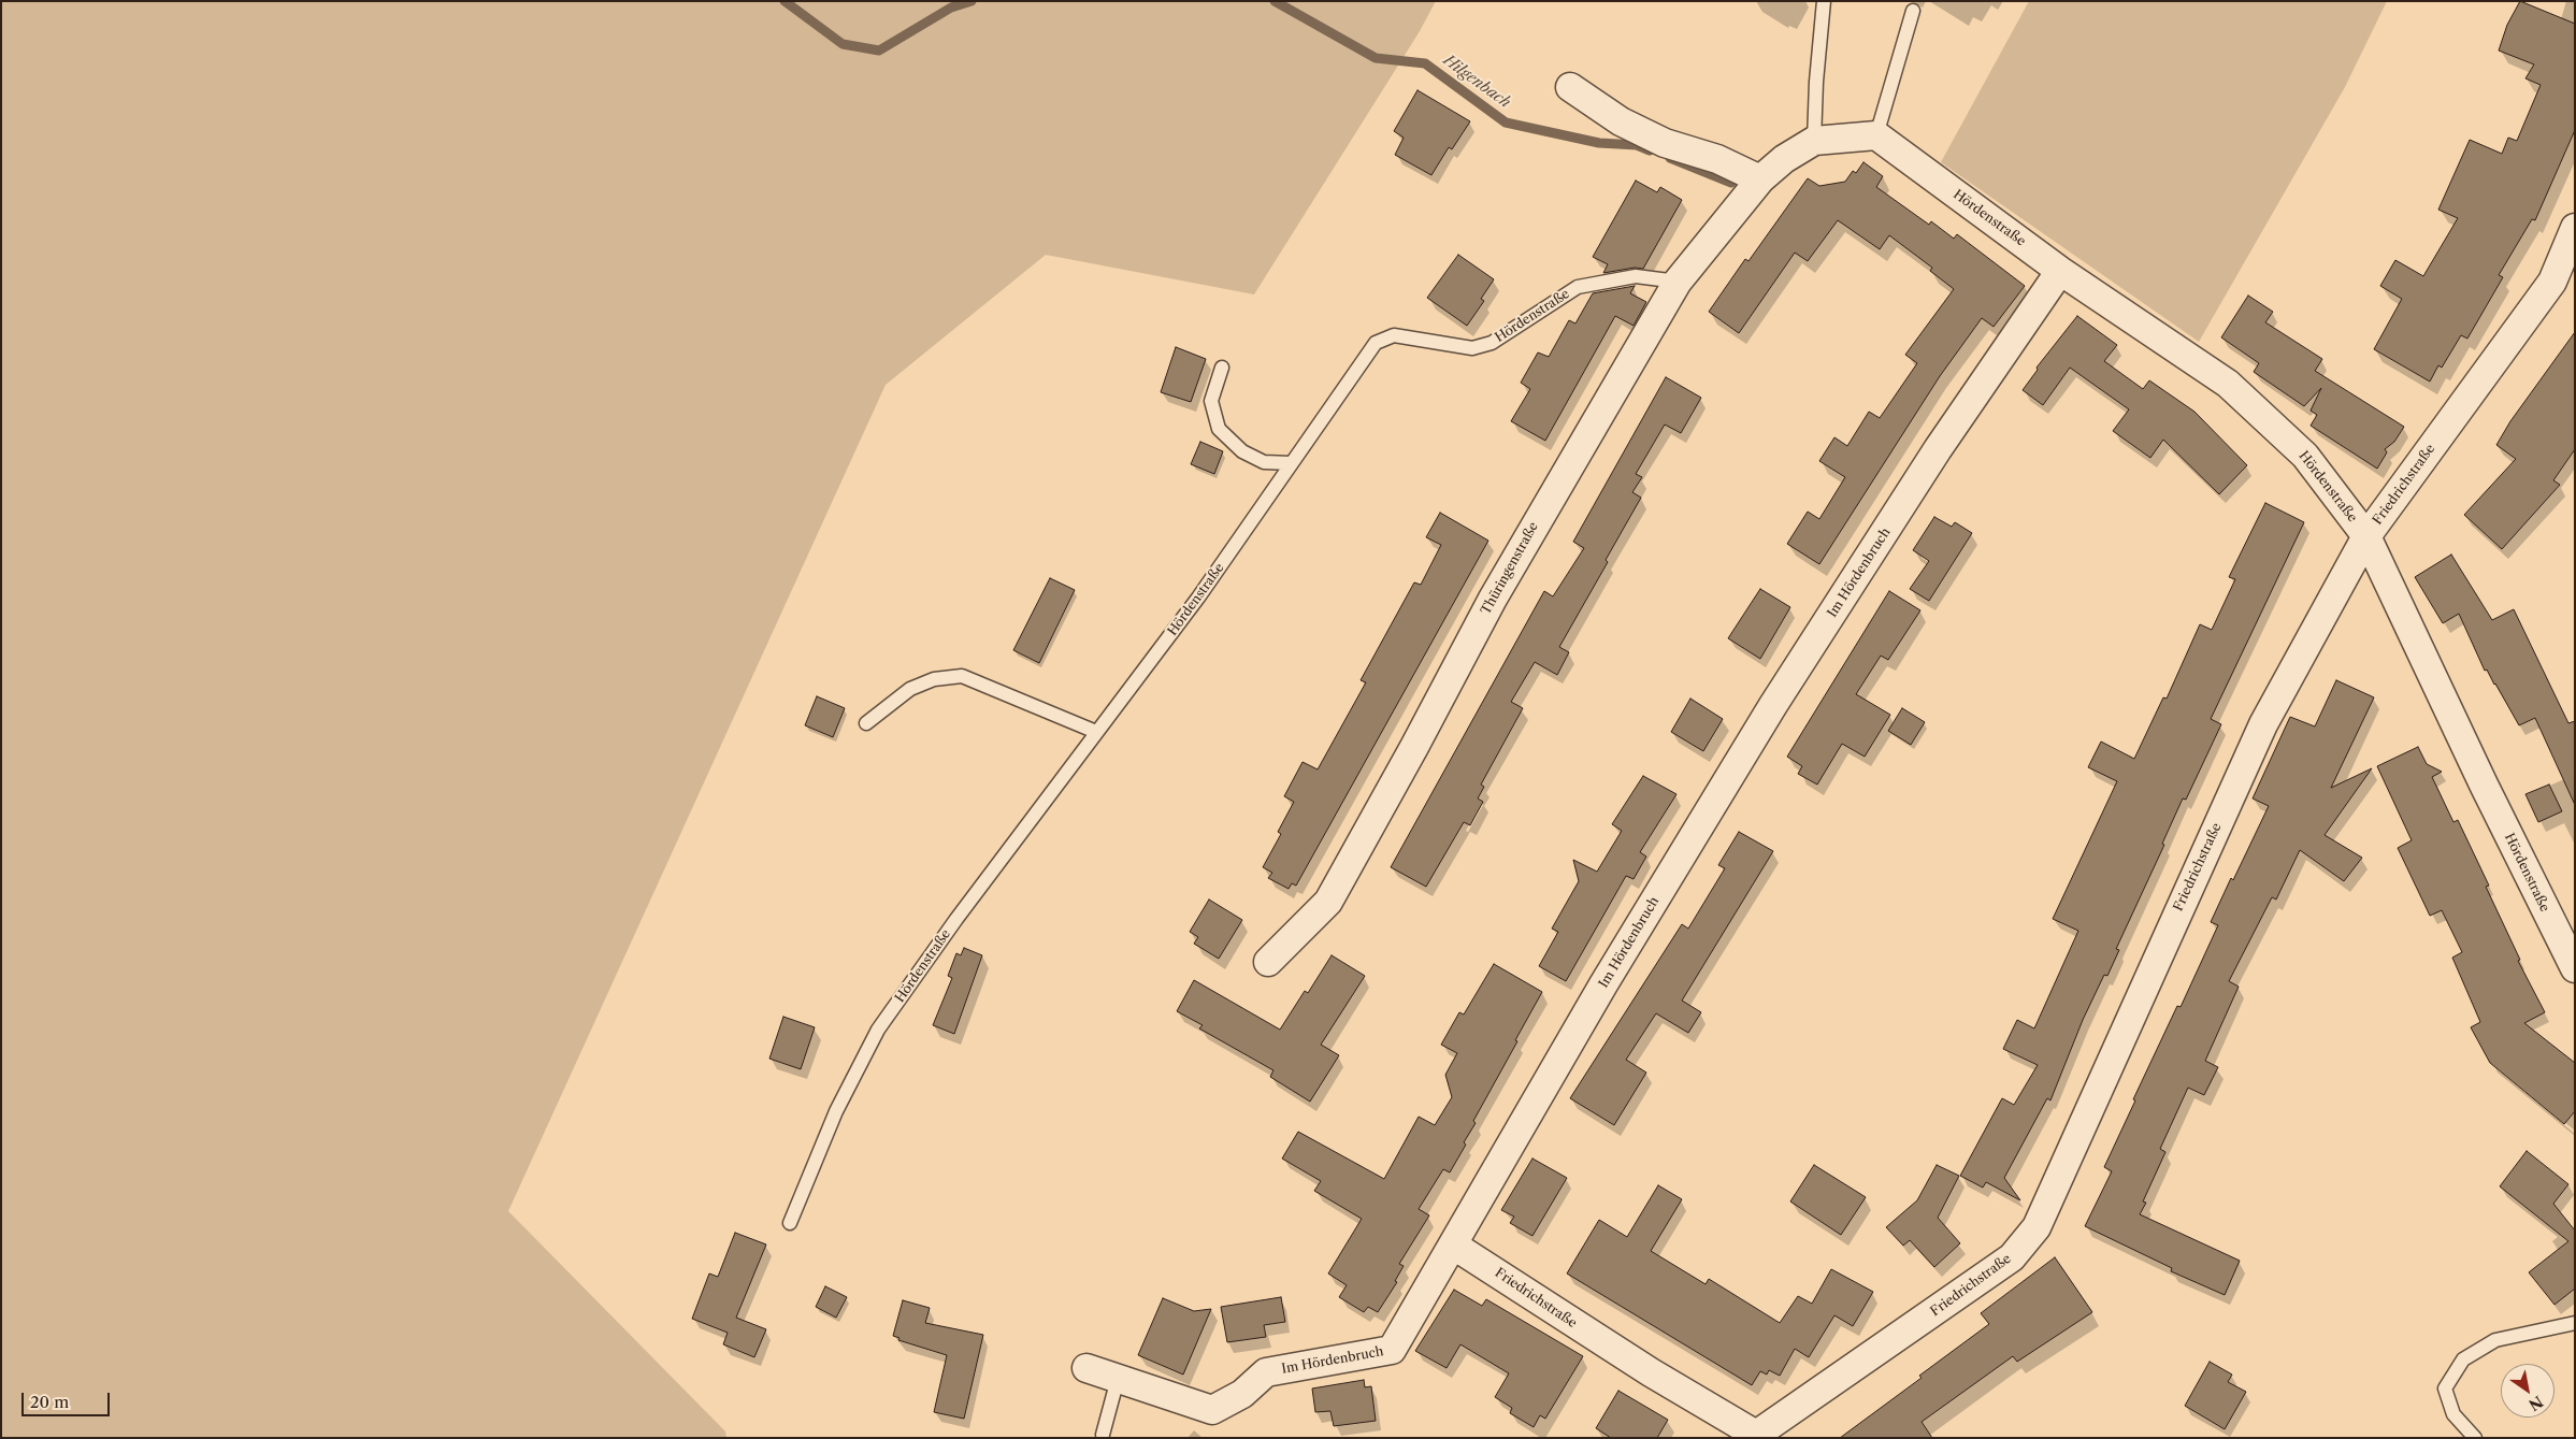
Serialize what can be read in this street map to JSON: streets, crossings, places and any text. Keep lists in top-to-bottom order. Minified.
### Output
{"streets":{"street":["Hördenstraße","Friedrichstraße","Thüringenstraße","Im Hördenbruch"]},"crossings":[["Hördenstraße","Friedrichstraße"],["Hördenstraße","Thüringenstraße"],["Hördenstraße","Im Hördenbruch"],["Friedrichstraße","Im Hördenbruch"]],"water":["Hilgenbach"],"scale_bar":"20 m","north":"bottom right"}
